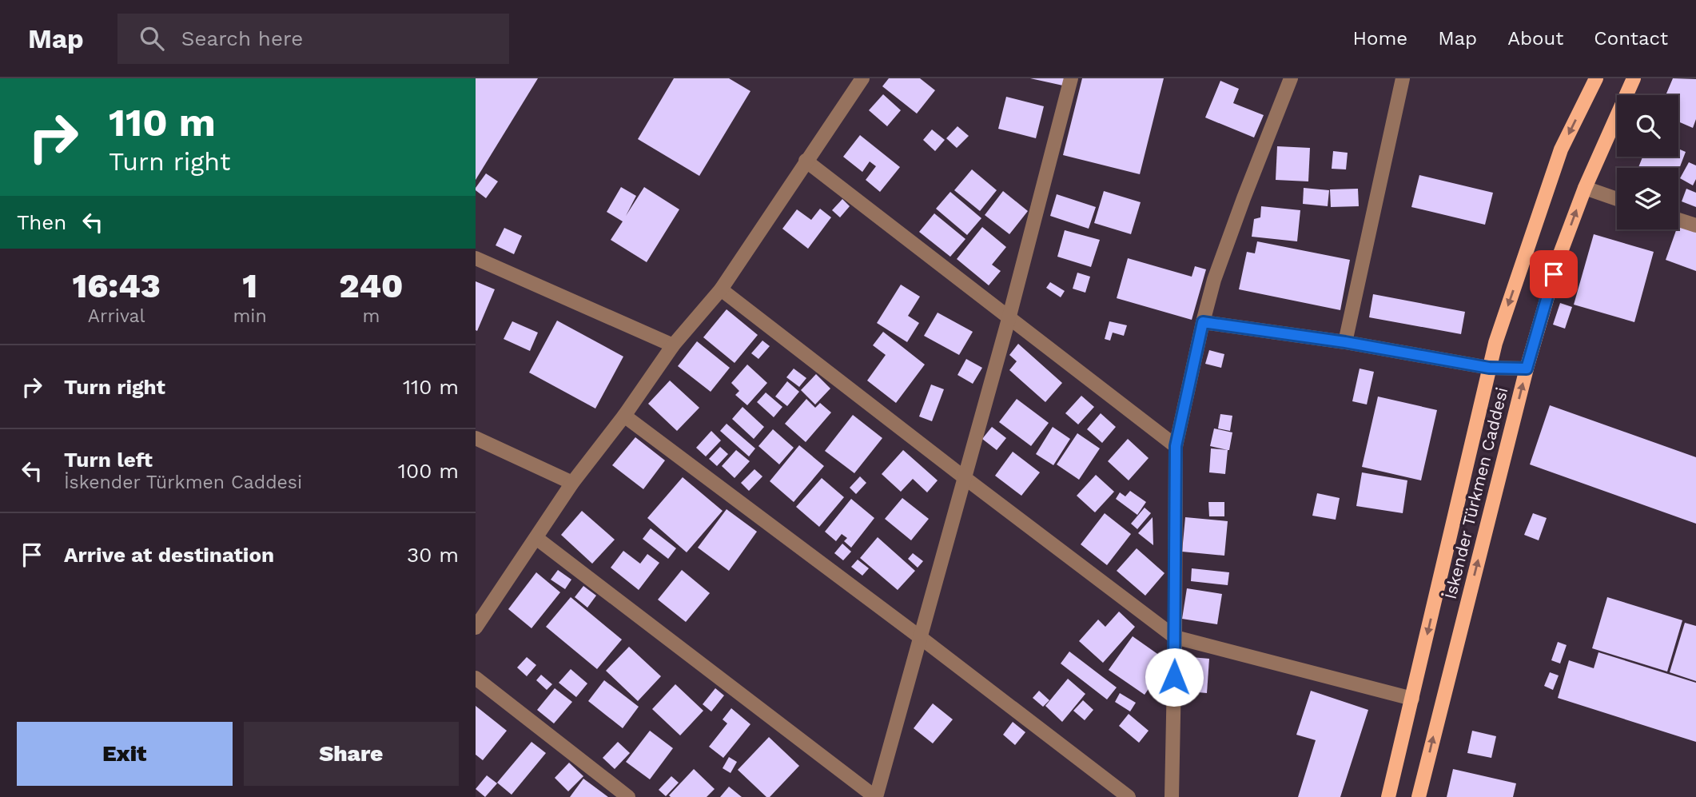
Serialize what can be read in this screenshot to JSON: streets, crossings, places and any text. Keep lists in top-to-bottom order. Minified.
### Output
{"streets":{"main road":["İskender Türkmen Caddesi"]},"page":{"header":"Map","search":"Search here","nav":["Home","Map","About","Contact"],"turn":["110 m","Turn right"],"then":"Then","eta":["16:43","Arrival","1","min","240","m"],"list":[{"name":"Turn right","value":"110 m"},{"name":"Turn left","note":"İskender Türkmen Caddesi","value":"100 m"},{"name":"Arrive at destination","value":"30 m"}],"buttons":["Exit","Share"]}}
